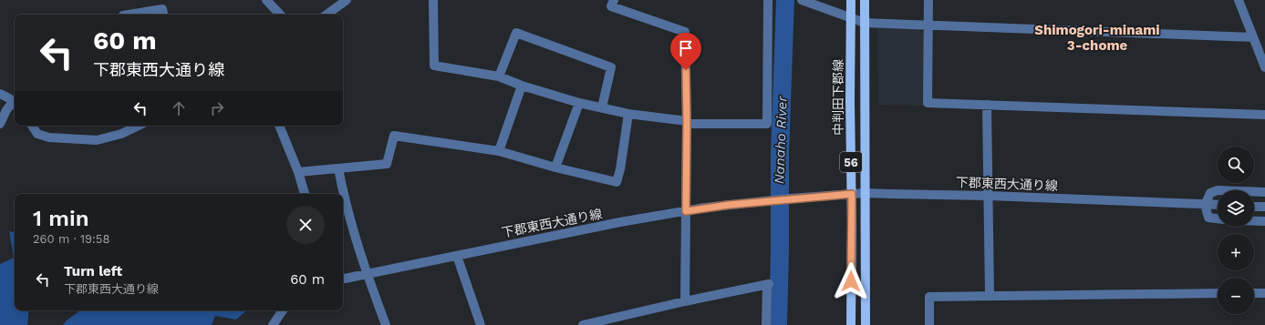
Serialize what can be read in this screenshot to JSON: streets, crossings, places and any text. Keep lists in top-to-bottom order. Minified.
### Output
{"streets":{"main road":["中判田下郡線","56"],"street":["下郡東西大通り線"]},"crossings":[["中判田下郡線","下郡東西大通り線"]],"districts":["Shimogori-minami 3-chome"],"water":["Nanaho River"],"page":{"turn":["60 m","下郡東西大通り線"],"map_buttons":["+","−"],"heading":["1 min","260 m · 19:58"],"list":[{"name":"Turn left","note":"下郡東西大通り線","value":"60 m"}]}}
